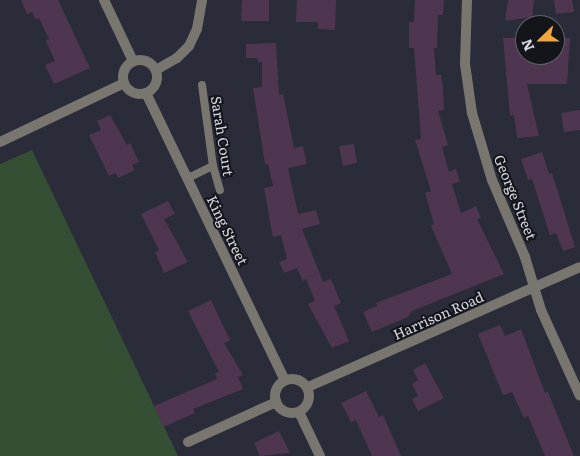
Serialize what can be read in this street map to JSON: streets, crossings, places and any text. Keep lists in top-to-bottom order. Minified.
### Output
{"streets":{"street":["George Street","King Street","Harrison Road"],"lane":["Sarah Court"]},"crossings":[["George Street","Harrison Road"],["King Street","Harrison Road"]],"north":"left"}
